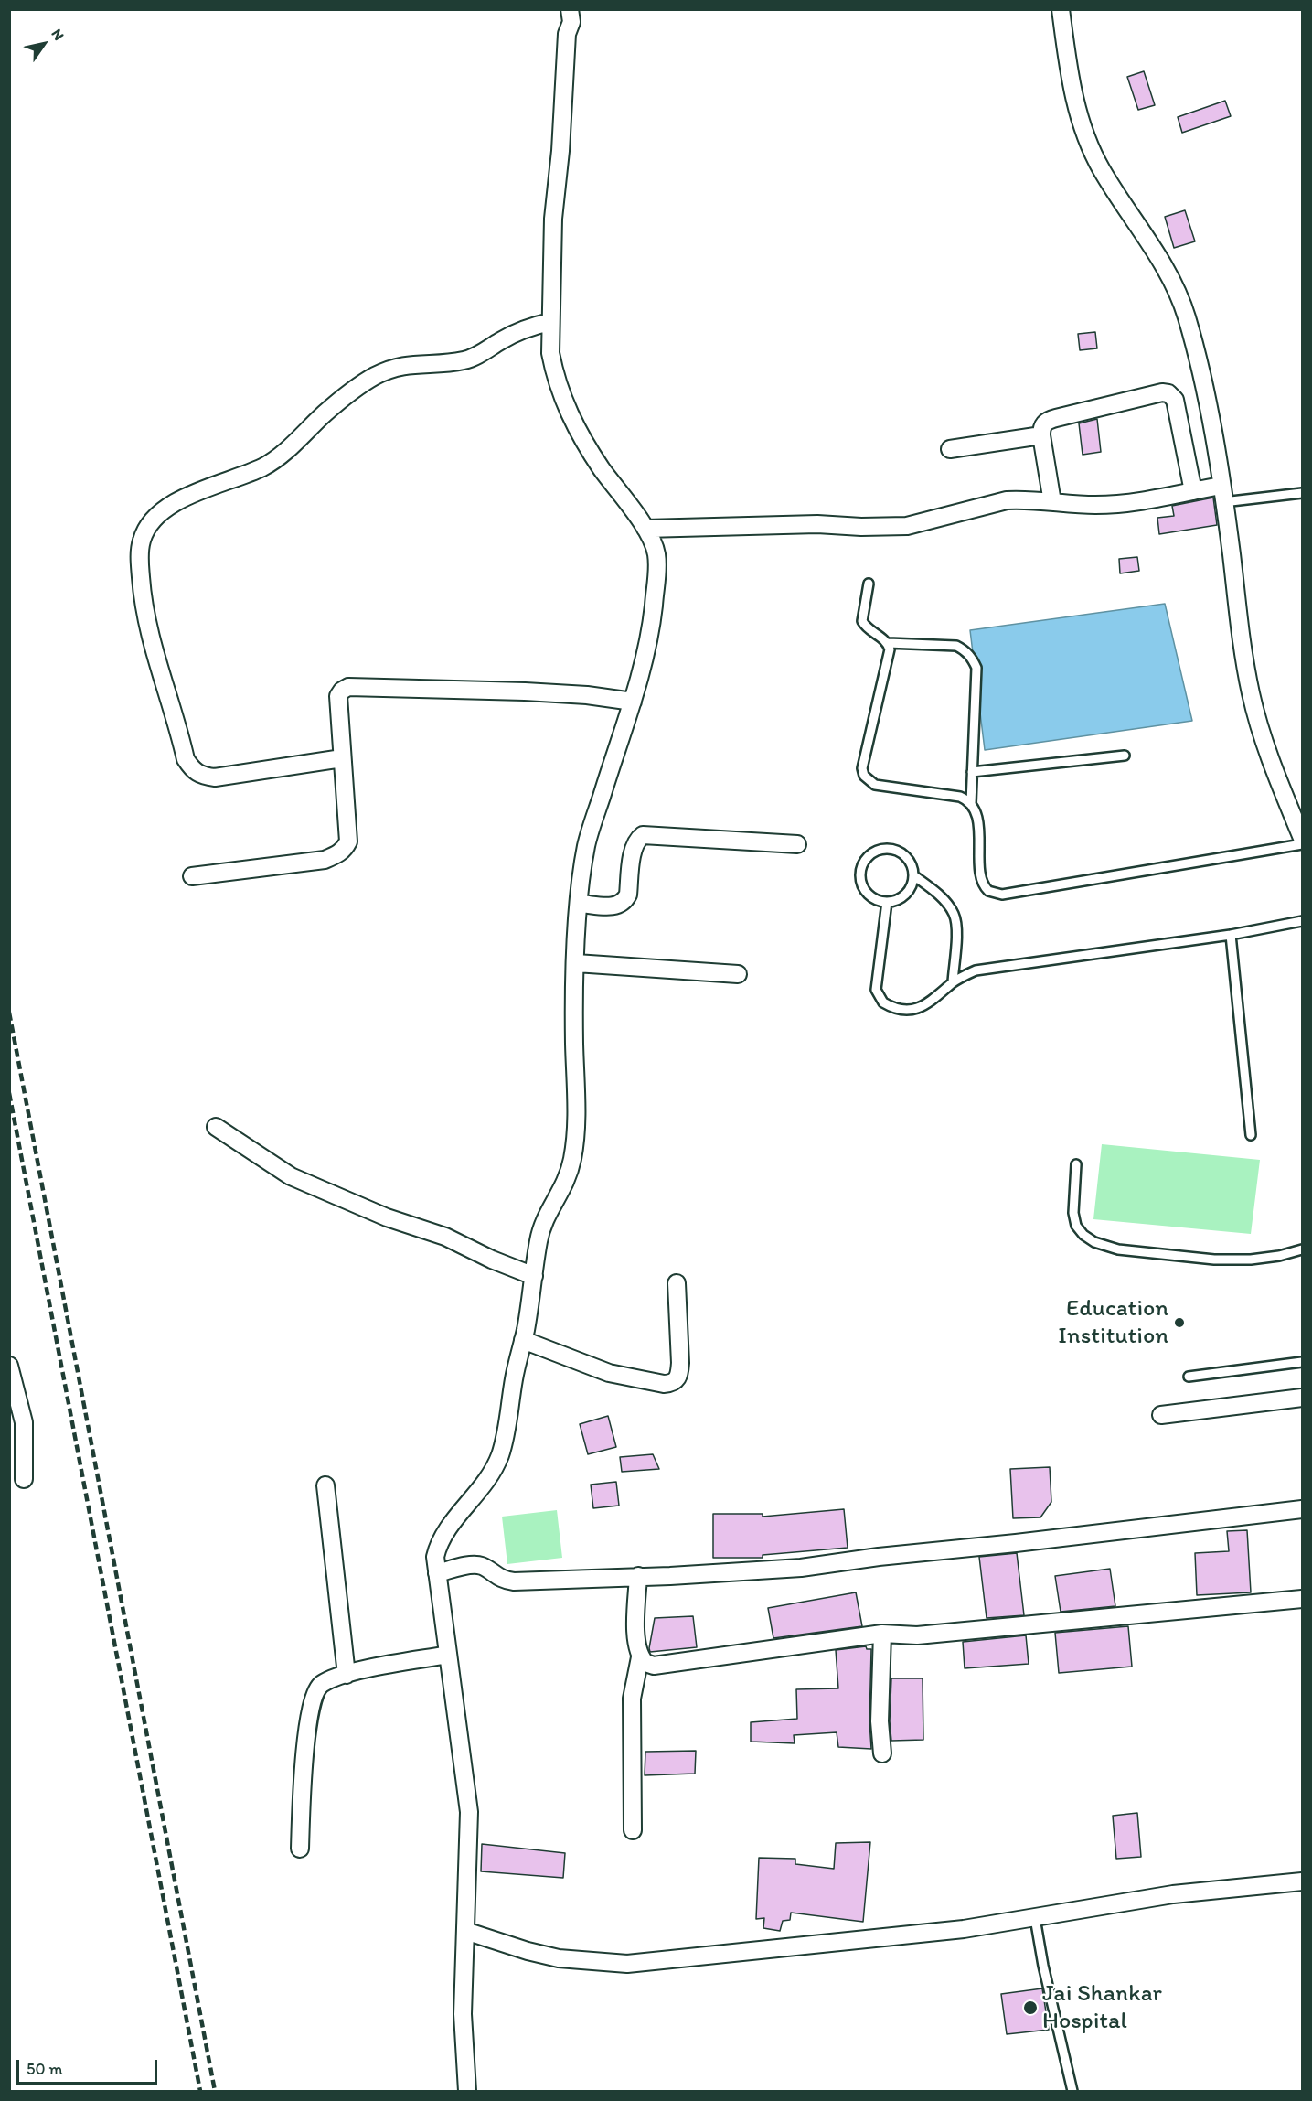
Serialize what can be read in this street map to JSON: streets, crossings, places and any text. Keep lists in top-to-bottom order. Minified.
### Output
{"places":["Education Institution","Jai Shankar Hospital"],"scale_bar":"50 m","north":"top right"}
